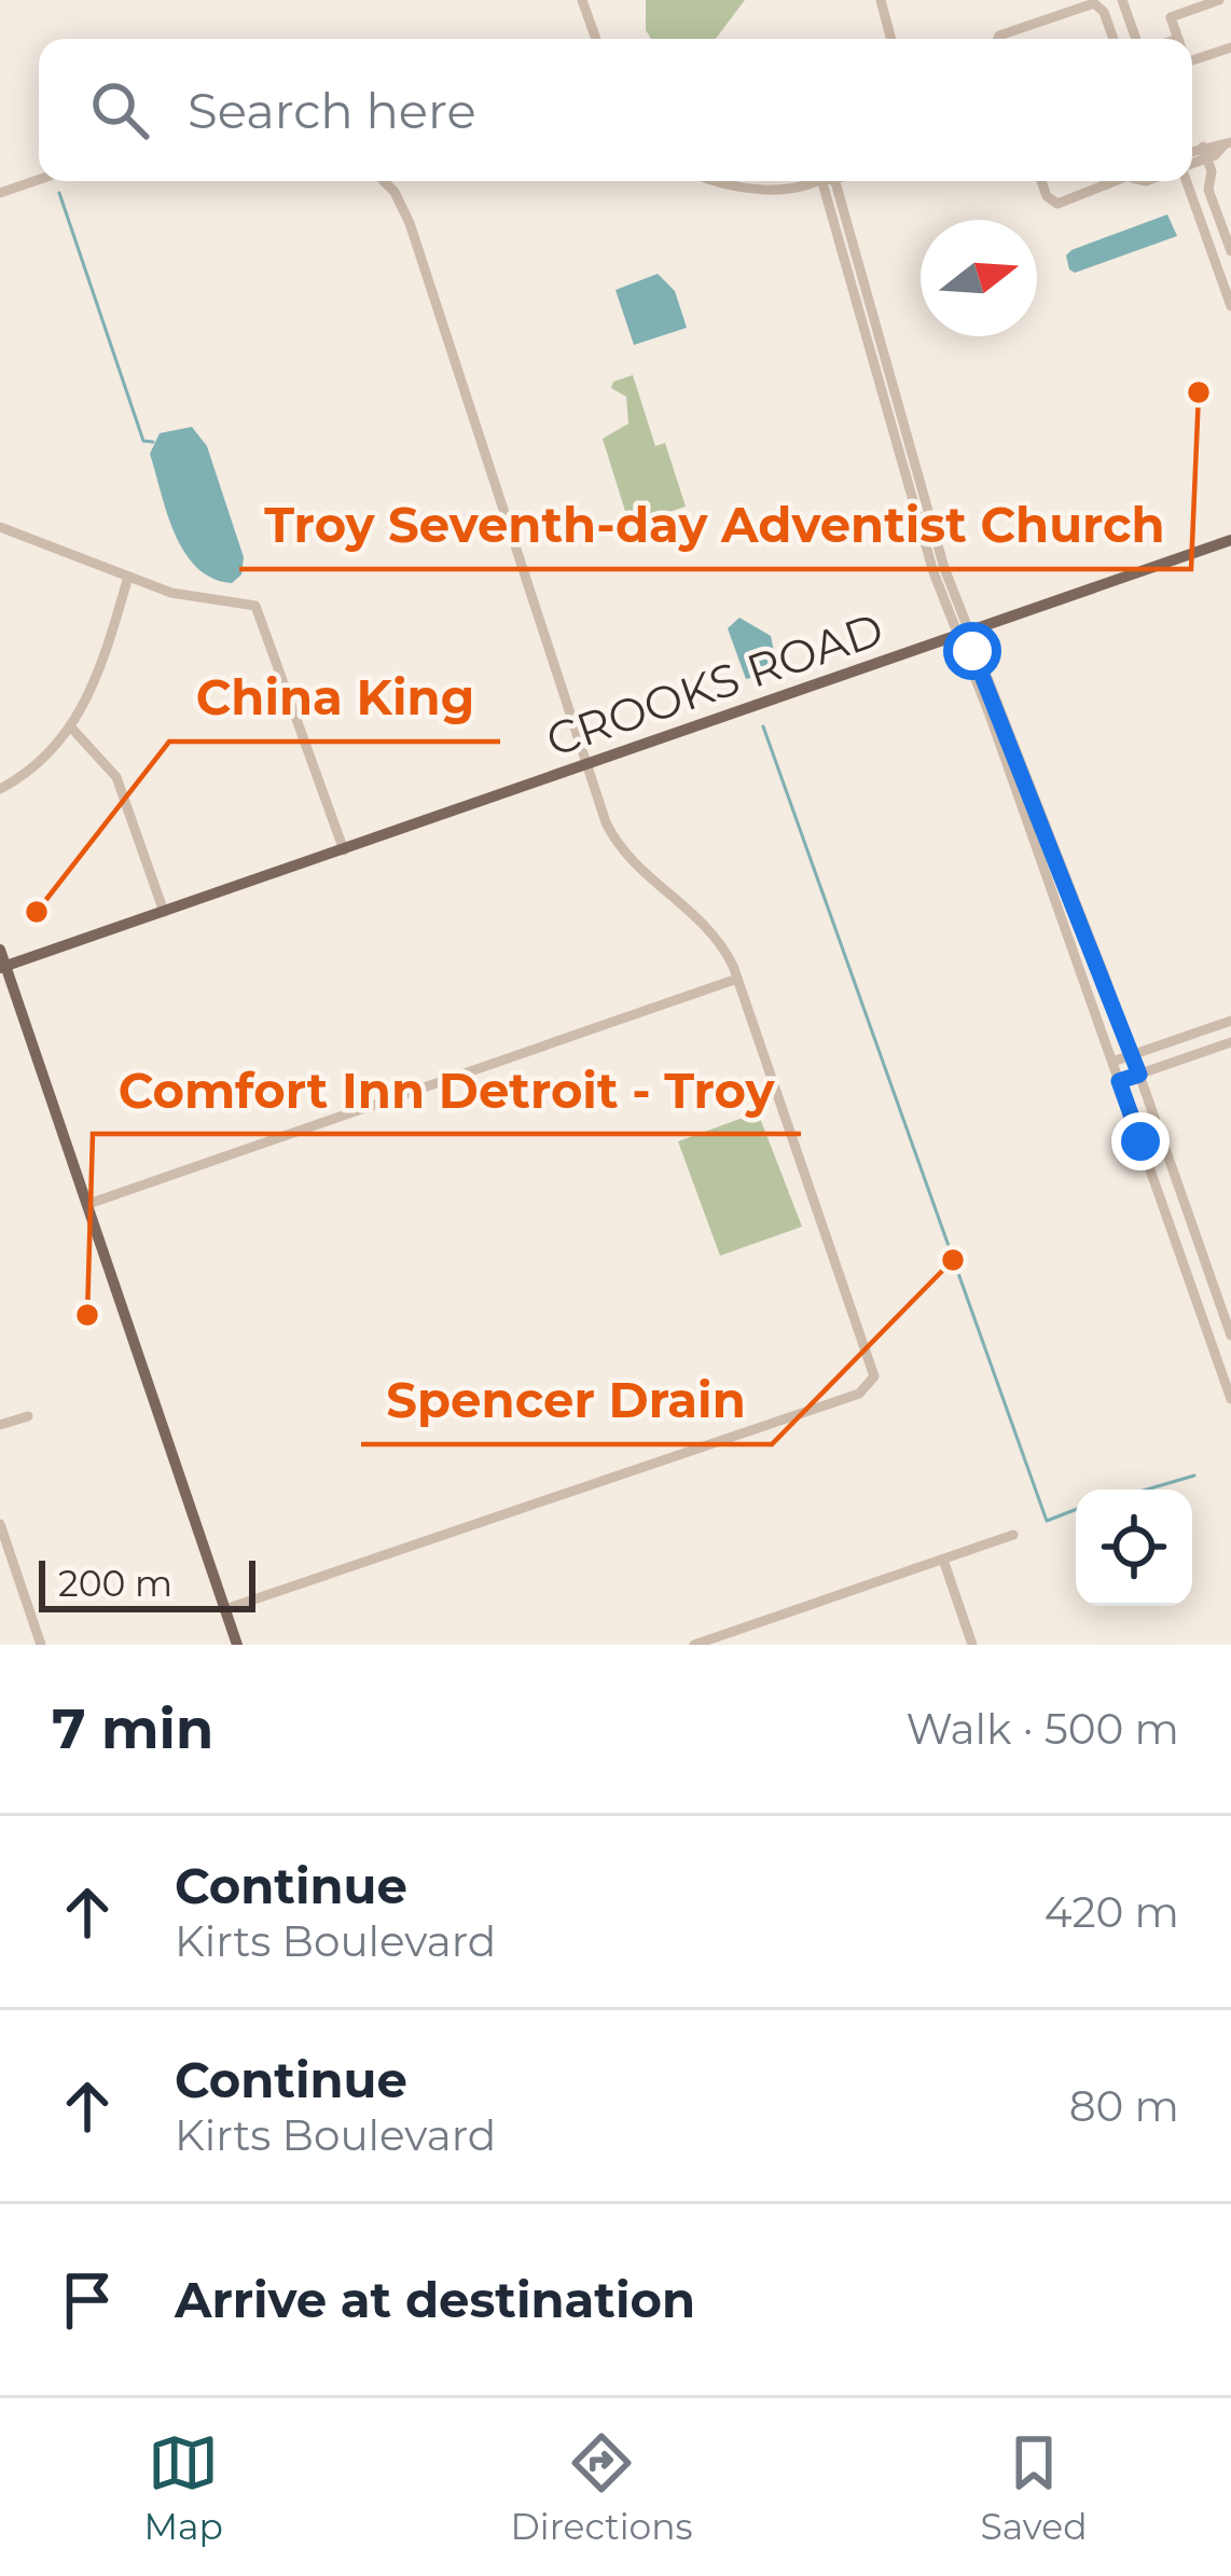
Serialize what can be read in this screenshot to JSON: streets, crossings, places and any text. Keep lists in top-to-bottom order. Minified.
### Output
{"streets":{"main road":["CROOKS ROAD"]},"places":["Troy Seventh-day Adventist Church","China King","Spencer Drain","Comfort Inn Detroit - Troy"],"scale_bar":"200 m","north":"right","page":{"search":"Search here","scale":"200 m","heading":["7 min","Walk · 500 m"],"list":[["Continue","Kirts Boulevard","420 m"],["Continue","Kirts Boulevard","80 m"],"Arrive at destination"],"nav":["Map","Directions","Saved"]}}
